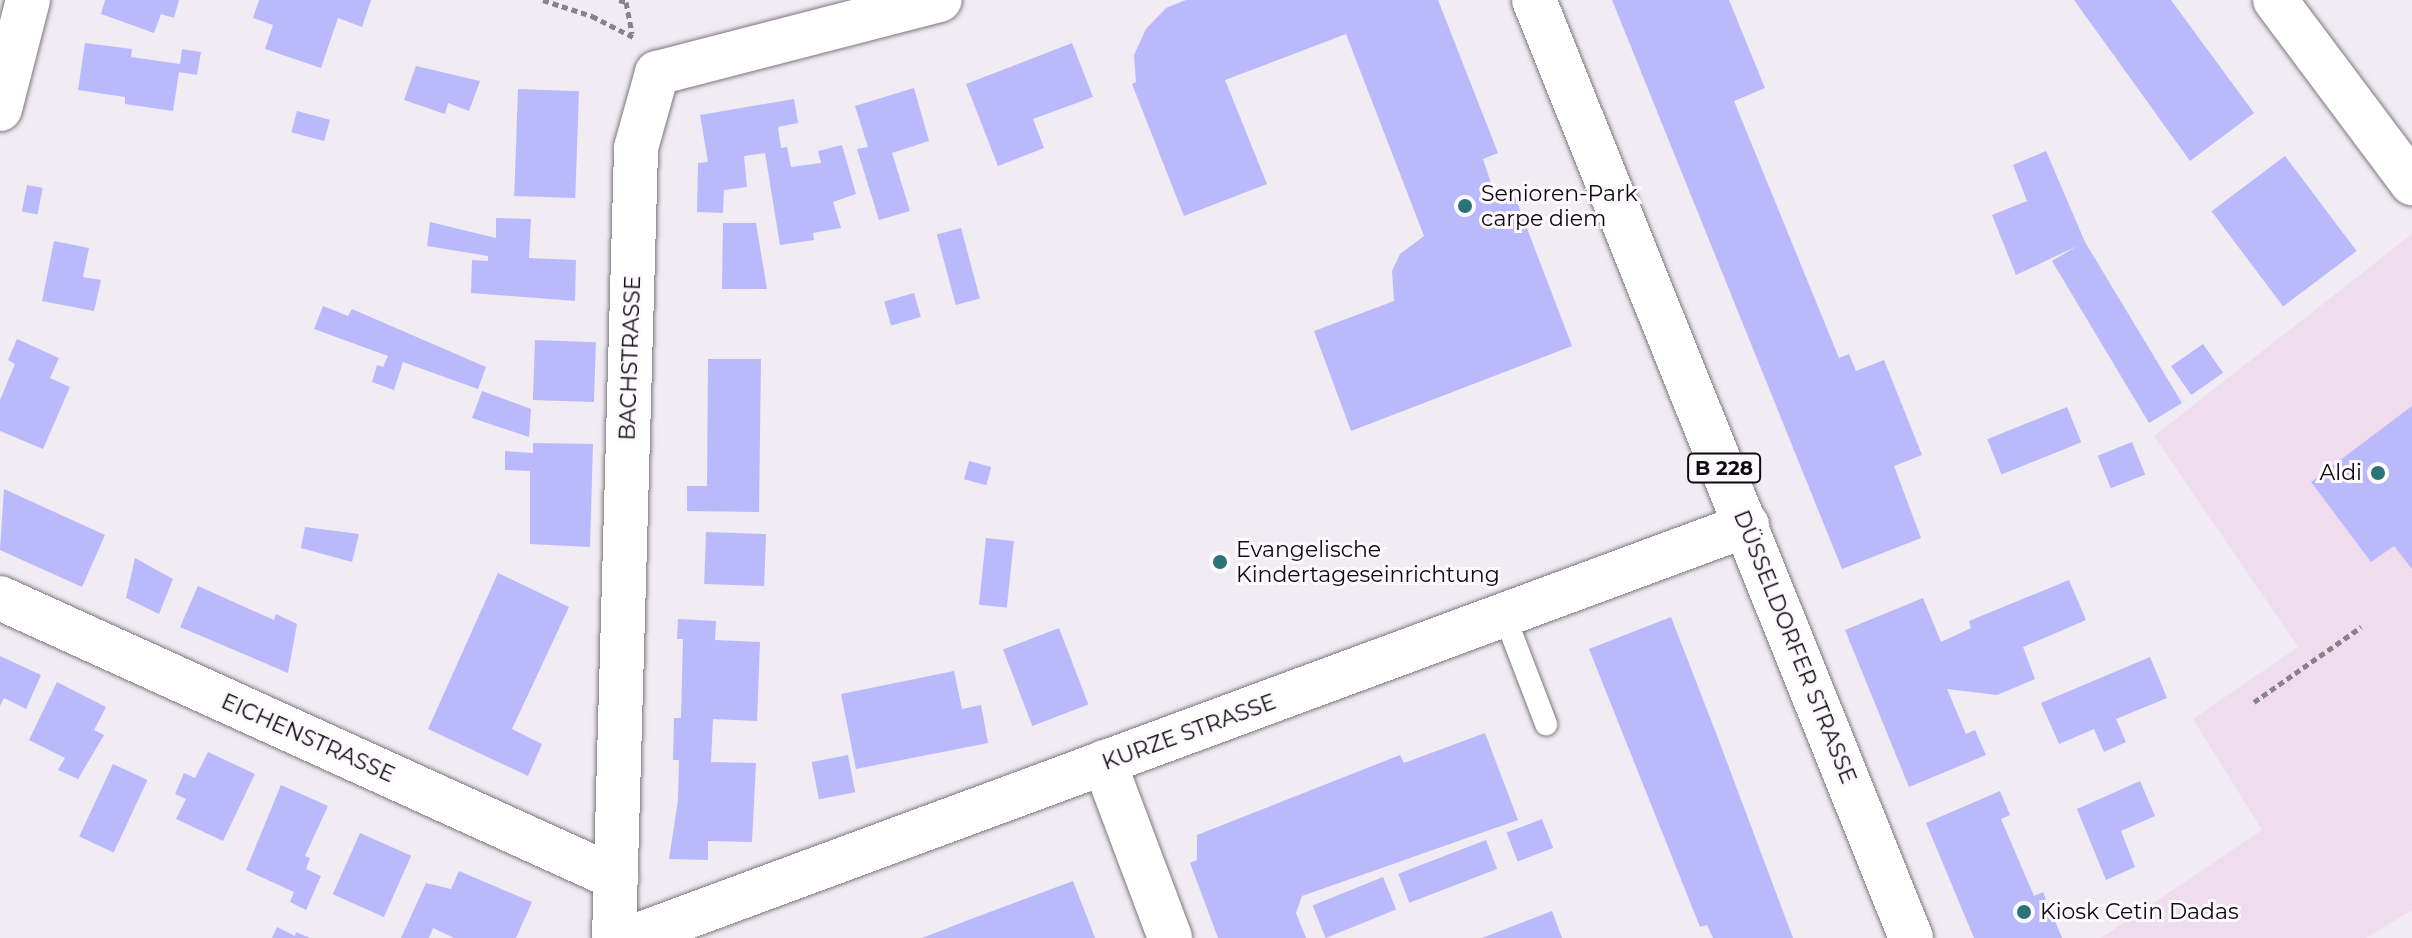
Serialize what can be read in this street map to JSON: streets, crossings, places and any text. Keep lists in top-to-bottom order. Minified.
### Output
{"streets":{"street":["BACHSTRASSE","B 228","DÜSSELDORFER STRASSE","KURZE STRASSE","EICHENSTRASSE"]},"crossings":[["BACHSTRASSE","EICHENSTRASSE"],["DÜSSELDORFER STRASSE","KURZE STRASSE"]],"places":["Senioren-Park carpe diem","Aldi","Evangelische Kindertageseinrichtung","Kiosk Cetin Dadas"]}
